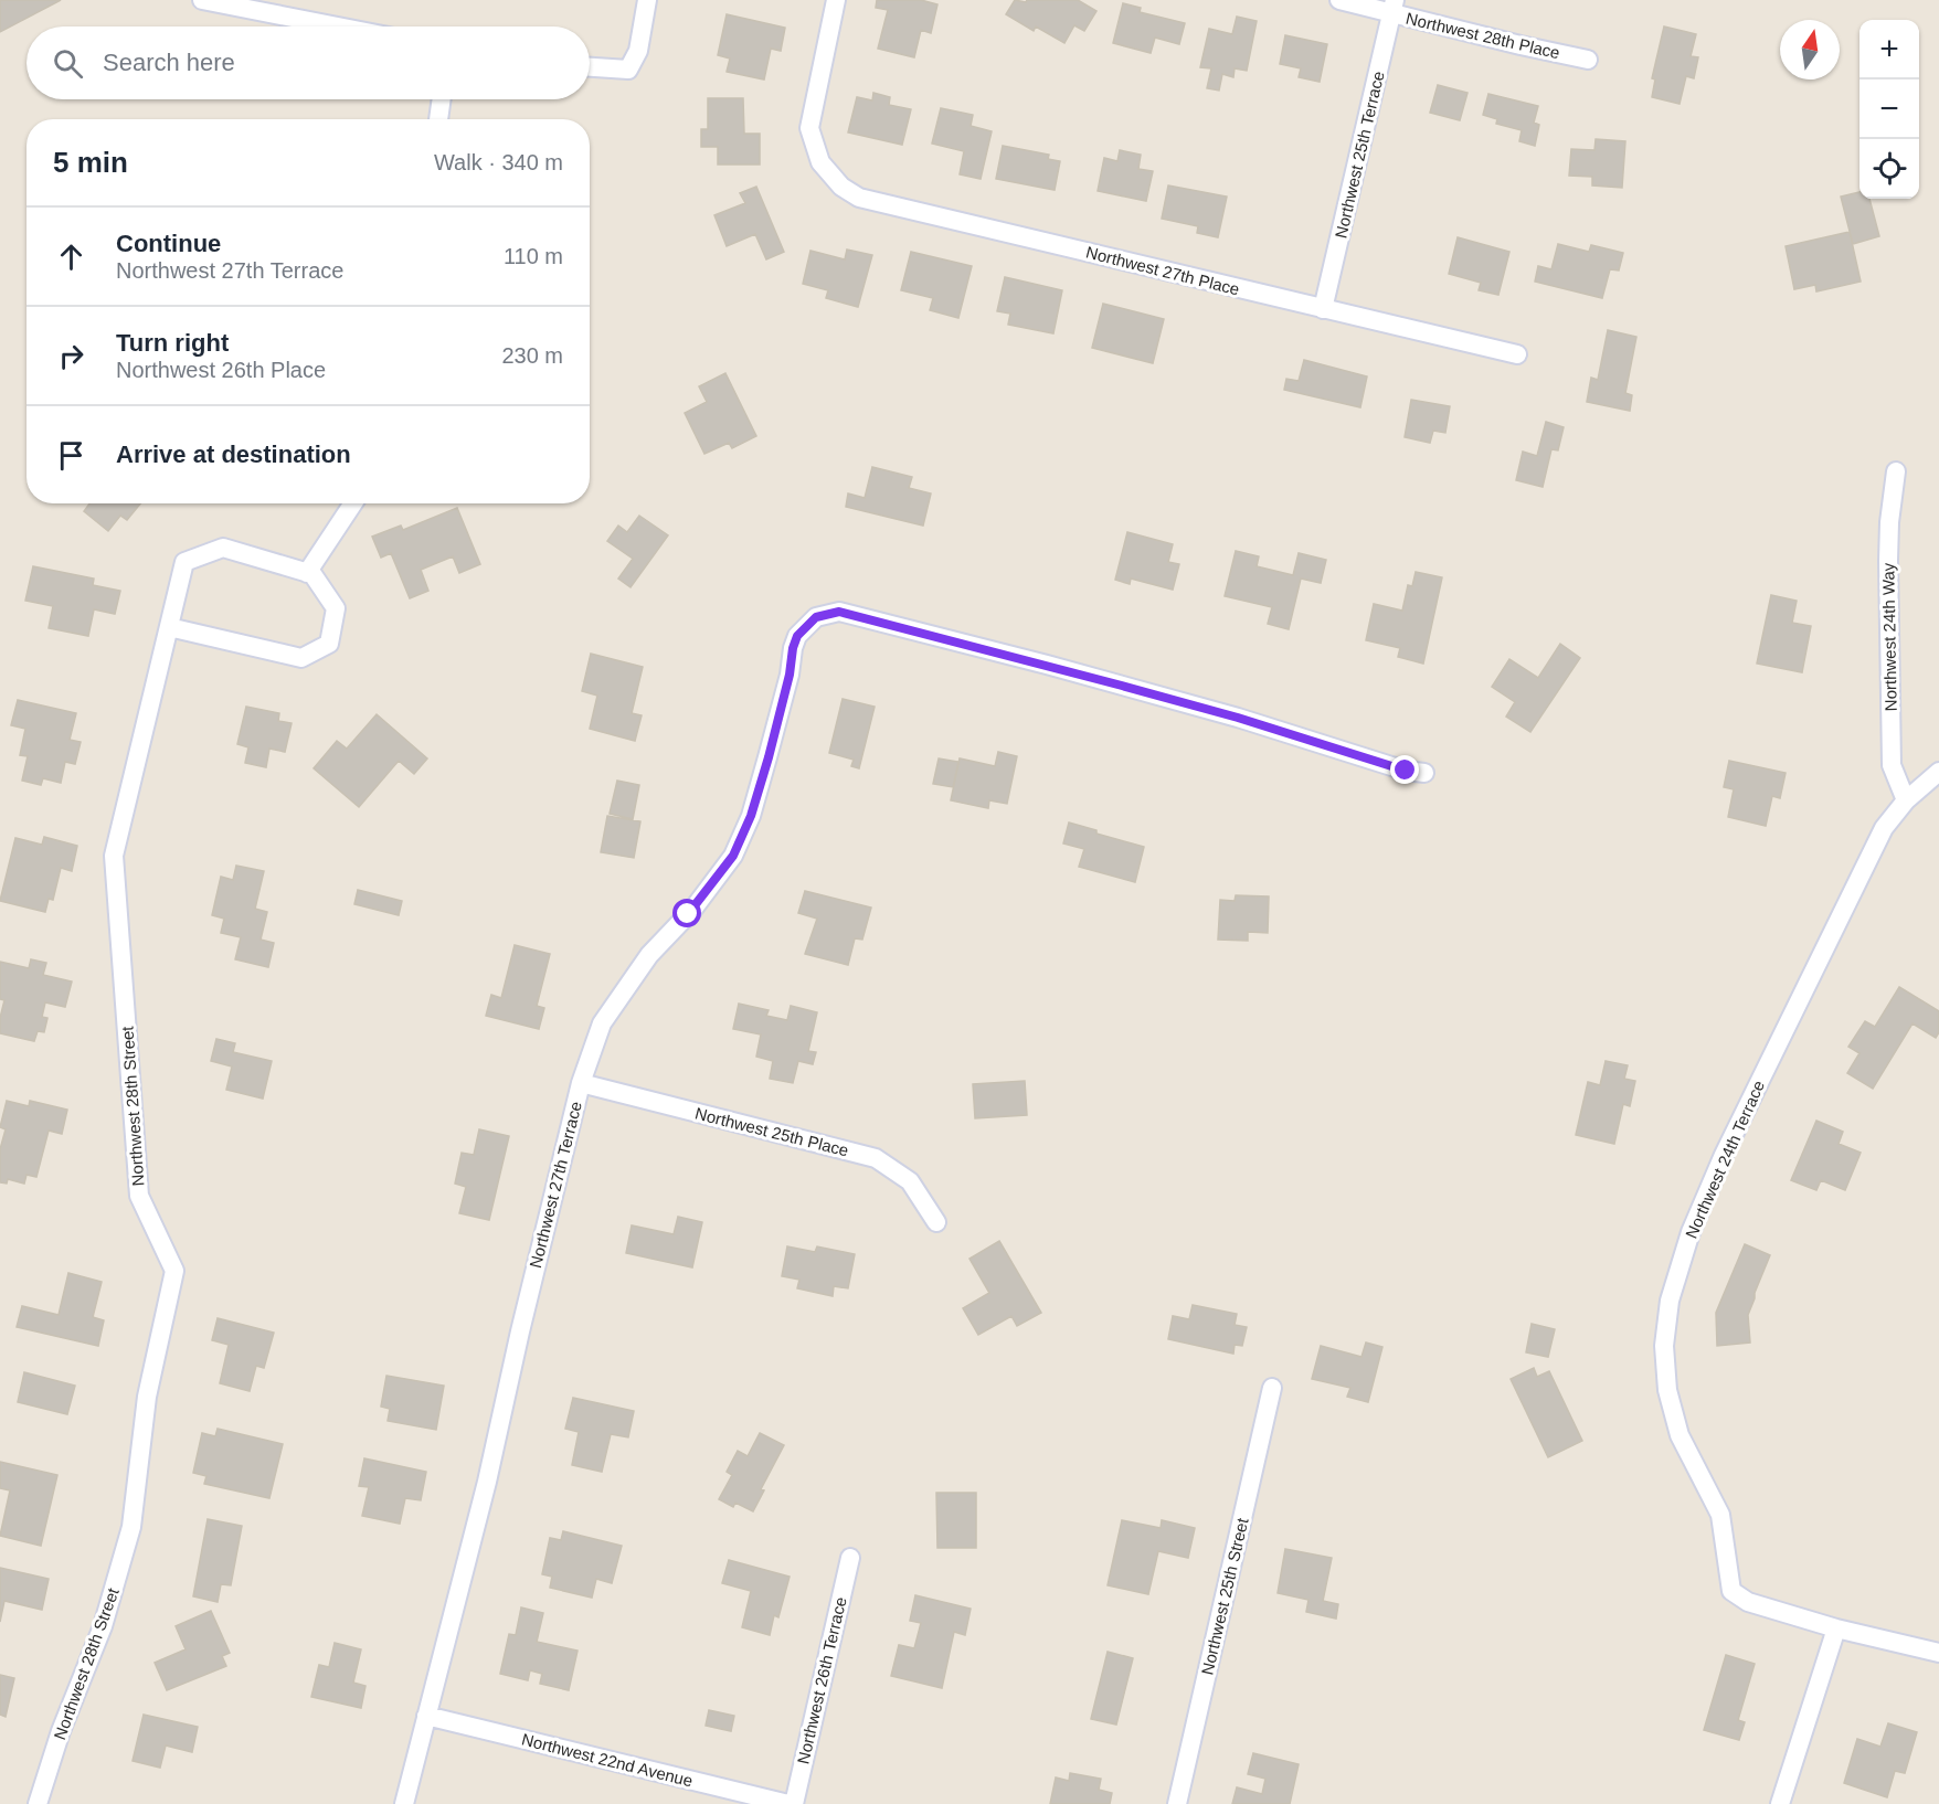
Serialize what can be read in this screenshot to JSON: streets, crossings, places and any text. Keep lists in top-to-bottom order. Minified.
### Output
{"streets":{"street":["Northwest 28th Place","Northwest 25th Terrace","Northwest 27th Place","Northwest 24th Way","Northwest 28th Street","Northwest 25th Place","Northwest 24th Terrace","Northwest 27th Terrace","Northwest 25th Street","Northwest 26th Terrace","Northwest 22nd Avenue"]},"crossings":[["Northwest 28th Place","Northwest 25th Terrace"],["Northwest 25th Terrace","Northwest 27th Place"],["Northwest 24th Way","Northwest 24th Terrace"],["Northwest 25th Place","Northwest 27th Terrace"],["Northwest 27th Terrace","Northwest 22nd Avenue"],["Northwest 26th Terrace","Northwest 22nd Avenue"]],"north":"top","page":{"map_buttons":["+","−"],"search":"Search here","heading":["5 min","Walk · 340 m"],"list":[["Continue","Northwest 27th Terrace","110 m"],["Turn right","Northwest 26th Place","230 m"],"Arrive at destination"]}}
